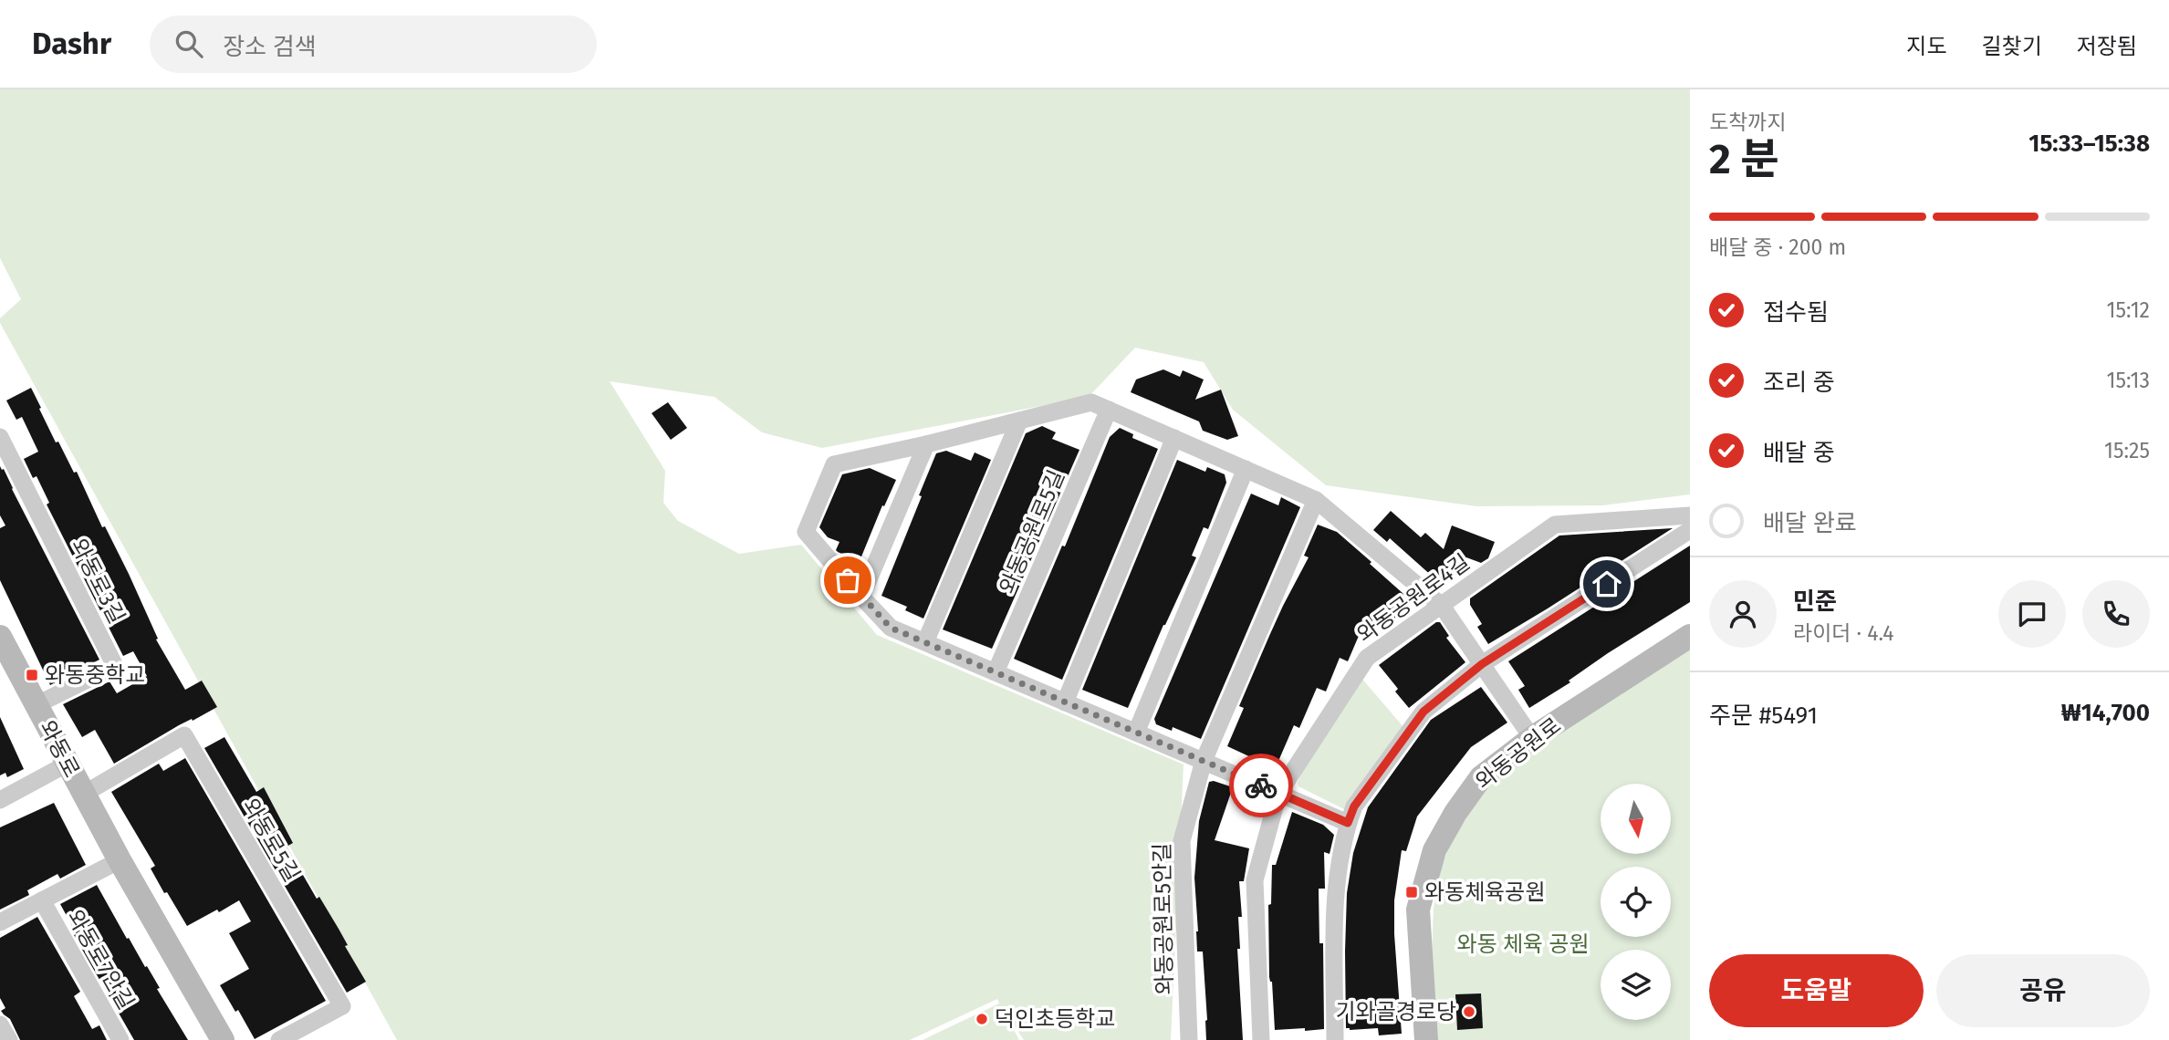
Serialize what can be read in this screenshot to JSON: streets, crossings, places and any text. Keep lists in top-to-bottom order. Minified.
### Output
{"streets":{"street":["와동공원로5길","와동로3길","와동공원로4길","와동로","와동공원로","와동로5길","와동공원로5안길","와동로7안길"]},"crossings":[["와동로3길","와동로"],["와동로","와동로5길"]],"parks":["와동 체육 공원"],"places":{"transit":["와동중학교","와동체육공원"],"other":["기와골경로당","덕인초등학교"]},"north":"bottom","page":{"header":"Dashr","search":"장소 검색","nav":["지도","길찾기","저장됨"],"heading":["2 분","도착까지","15:33–15:38"],"panel":["민준","라이더 · 4.4","주문 #5491","₩14,700"],"bar":"배달 중 · 200 m","list":[["접수됨","15:12"],["조리 중","15:13"],["배달 중","15:25"],"배달 완료"],"buttons":["도움말","공유"]}}
